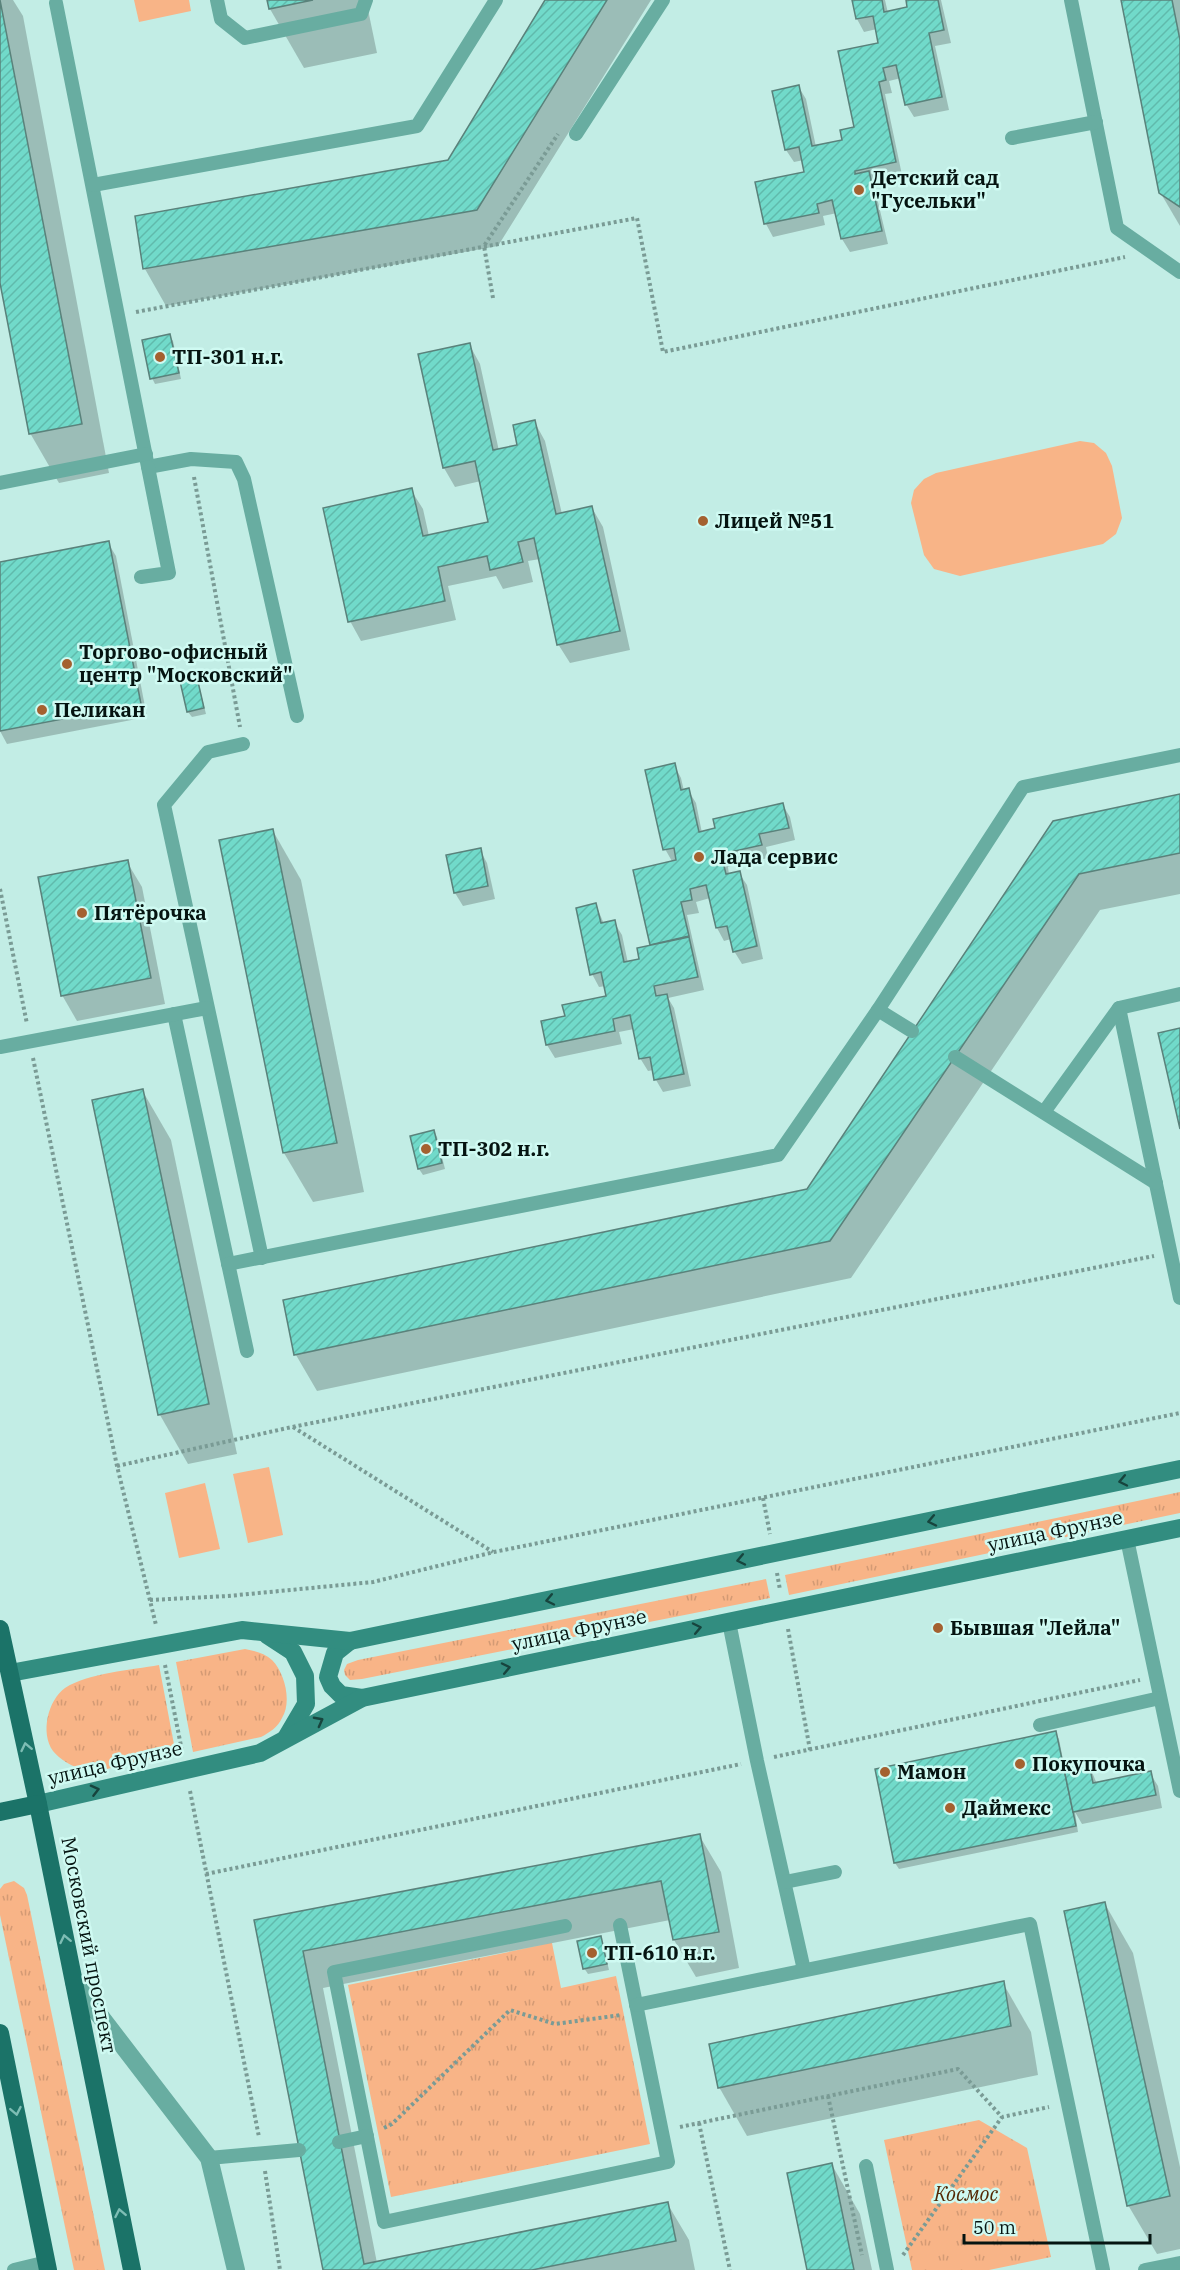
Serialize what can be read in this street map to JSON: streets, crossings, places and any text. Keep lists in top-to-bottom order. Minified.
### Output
{"streets":{"main road":["улица Фрунзе","Московский проспект"]},"crossings":[["улица Фрунзе","Московский проспект"]],"parks":["Космос"],"places":["Детский сад \"Гусельки\"","ТП-301 н.г.","Лицей №51","Торгово-офисный центр \"Московский\"","Пеликан","Лада сервис","Пятёрочка","ТП-302 н.г.","Бывшая \"Лейла\"","Покупочка","Мамон","Даймекс","ТП-610 н.г."],"scale_bar":"50 m"}
